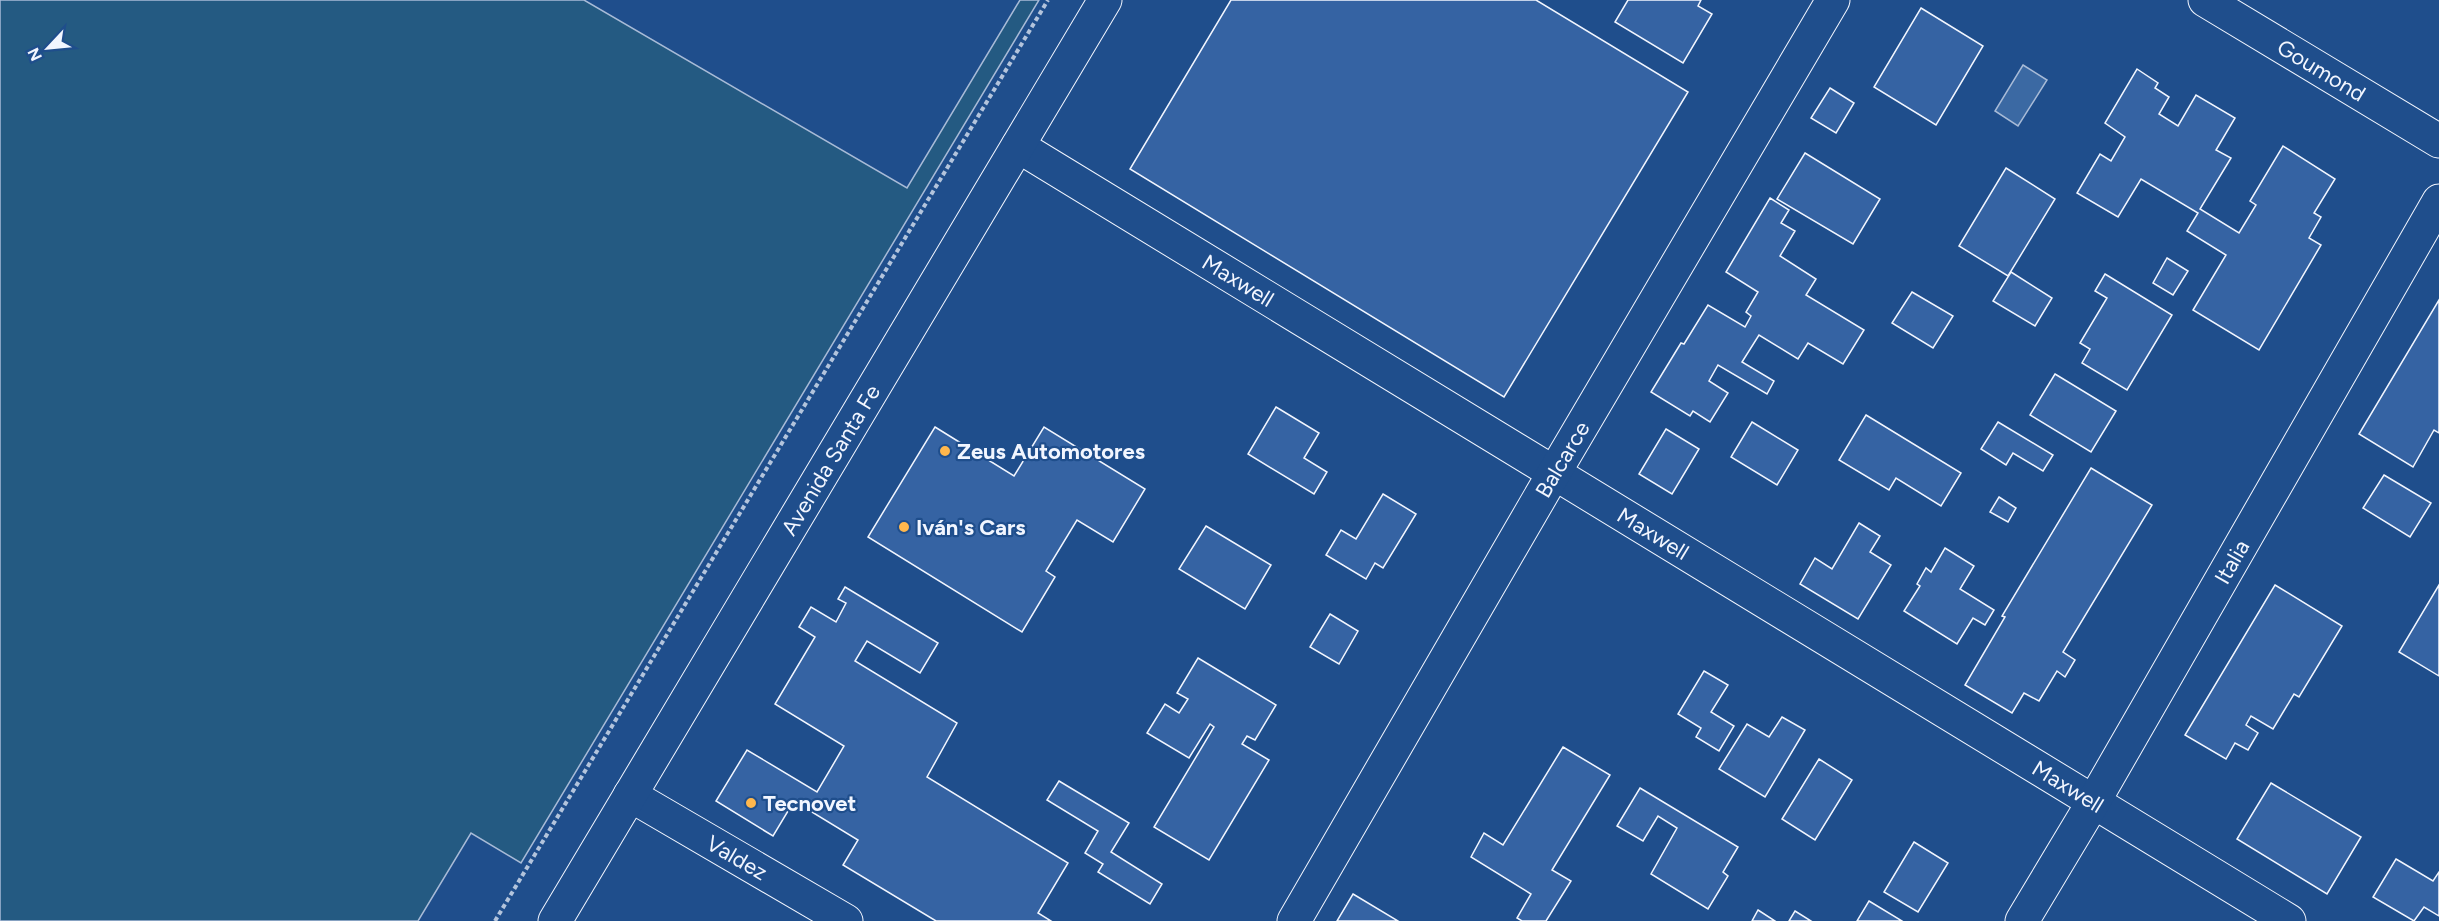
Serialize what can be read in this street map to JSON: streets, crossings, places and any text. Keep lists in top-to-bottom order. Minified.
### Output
{"streets":{"street":["Goumond","Maxwell","Avenida Santa Fe","Balcarce","Italia","Valdez"]},"crossings":[["Maxwell","Avenida Santa Fe"],["Maxwell","Balcarce"],["Maxwell","Italia"],["Avenida Santa Fe","Valdez"]],"places":["Zeus Automotores","Iván's Cars","Tecnovet"],"north":"bottom left"}
